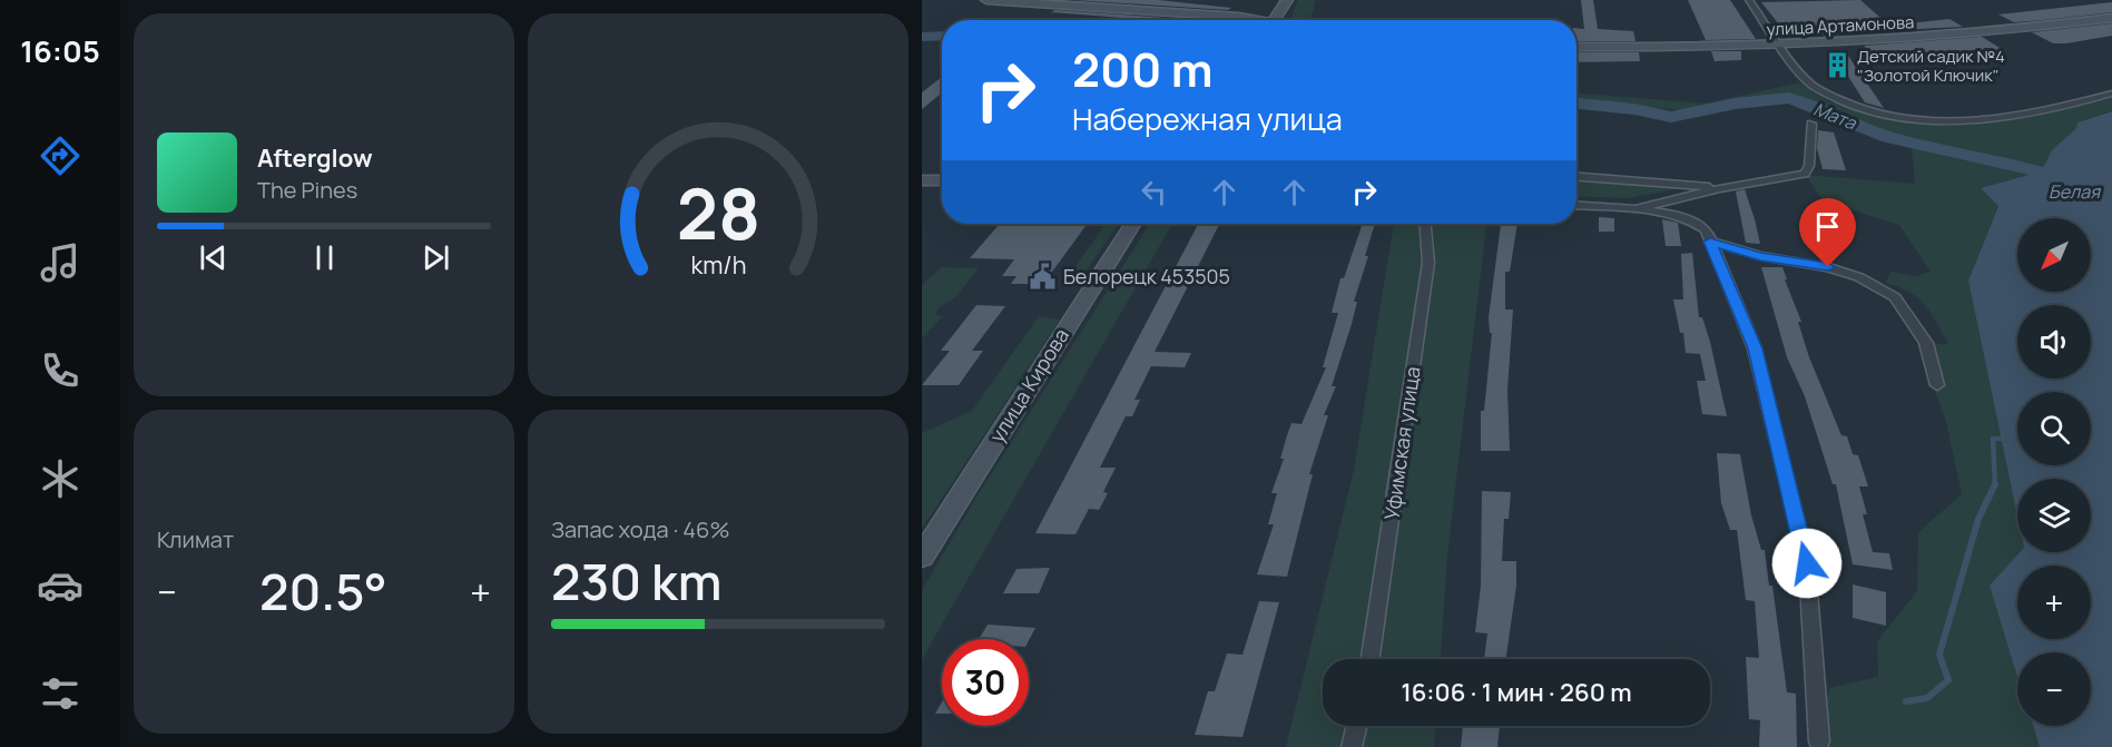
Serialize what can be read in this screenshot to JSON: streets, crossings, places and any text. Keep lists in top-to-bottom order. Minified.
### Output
{"streets":{"street":["улица Артамонова","улица Кирова","Уфимская улица"]},"water":["Мата","Белая"],"places":{"building":["Детский садик №4 \"Золотой Ключик\""],"public building":["Белорецк 453505"]},"north":"bottom left","page":{"tabs":"16:05","turn":["200 m","Набережная улица"],"song":["Afterglow","The Pines"],"map_buttons":["+","−"],"tile":["Климат",["Запас хода · 46%","230 km"]],"heat":["−","20.5°","+"],"limit":"30","trip":"16:06 · 1 мин · 260 m","gauge":["28","km/h"]}}
